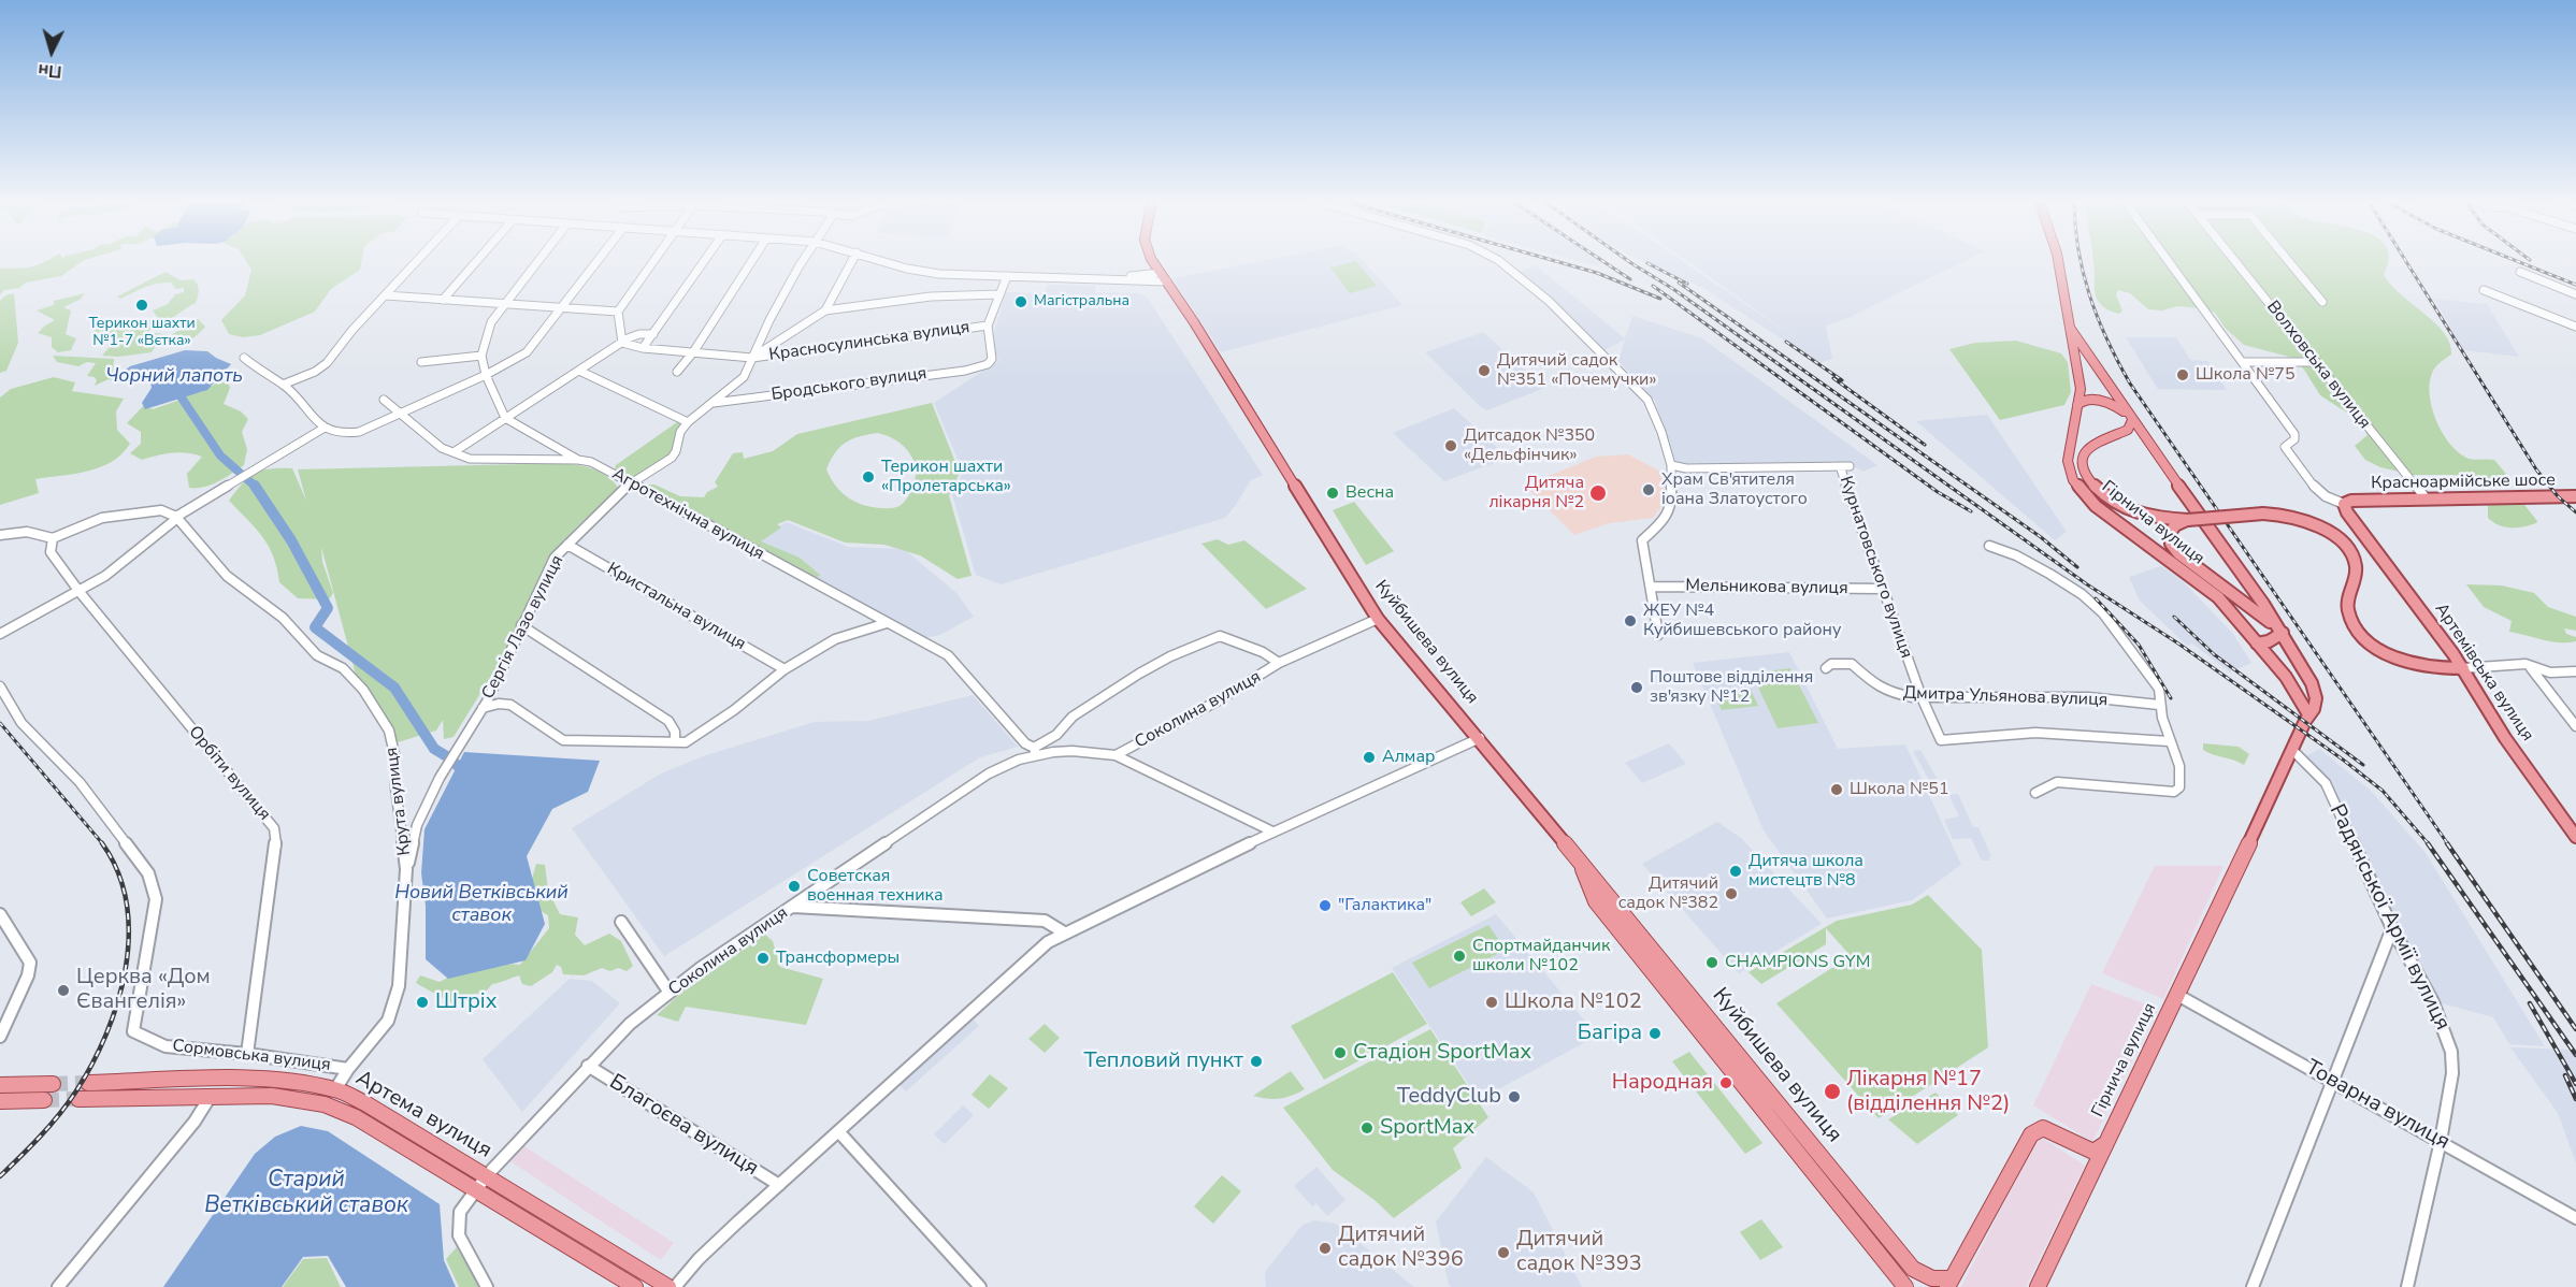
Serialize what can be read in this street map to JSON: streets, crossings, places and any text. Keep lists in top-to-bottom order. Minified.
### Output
{"streets":{"main road":["Красноармійське шосе","Гірнича вулиця","Куйбишева вулиця","Артемівська вулиця","Артема вулиця"],"street":["Красносулинська вулиця","Волховська вулиця","Бродського вулиця","Агротехнічна вулиця","Курнатовського вулиця","Мельникова вулиця","Кристальна вулиця","Сергія Лазо вулиця","Дмитра Ульянова вулиця","Соколина вулиця","Орбіти вулиця","Крута вулиця","Радянської Армії вулиця","Сормовська вулиця","Товарна вулиця","Благоєва вулиця"]},"crossings":[["Красносулинська вулиця","Бродського вулиця"],["Волховська вулиця","Красноармійське шосе"],["Красноармійське шосе","Артемівська вулиця"],["Агротехнічна вулиця","Сергія Лазо вулиця"],["Агротехнічна вулиця","Соколина вулиця"],["Гірнича вулиця","Радянської Армії вулиця"],["Гірнича вулиця","Товарна вулиця"],["Курнатовського вулиця","Мельникова вулиця"],["Курнатовського вулиця","Дмитра Ульянова вулиця"],["Кристальна вулиця","Сергія Лазо вулиця"],["Сергія Лазо вулиця","Крута вулиця"],["Куйбишева вулиця","Соколина вулиця"],["Соколина вулиця","Артема вулиця"],["Соколина вулиця","Благоєва вулиця"],["Орбіти вулиця","Сормовська вулиця"],["Крута вулиця","Сормовська вулиця"],["Крута вулиця","Артема вулиця"],["Радянської Армії вулиця","Товарна вулиця"]],"water":["Чорний лапоть","Новий Ветківський ставок","Старий Ветківський ставок"],"places":["Магістральна","Терикон шахти №1-7 «Вєтка»","Дитячий садок №351 «Почемучки»","Школа №75","Дитсадок №350 «Дельфінчик»","Терикон шахти «Пролетарська»","Храм Св'ятителя іоана Златоустого","Весна","Дитяча лікарня №2","ЖЕУ №4 Куйбишевського району","Поштове відділення зв'язку №12","Алмар","Школа №51","Дитяча школа мистецтв №8","Советская военная техника","Дитячий садок №382","\"Галактика\"","Спортмайданчик школи №102","Трансформеры","CHAMPIONS GYM","Церква «Дом Євангелія»","Штріх","Школа №102","Багіра","Стадіон SportMax","Тепловий пункт","Народная","Лікарня №17 (відділення №2)","TeddyClub","SportMax","Дитячий садок №396","Дитячий садок №393"],"north":"bottom"}
